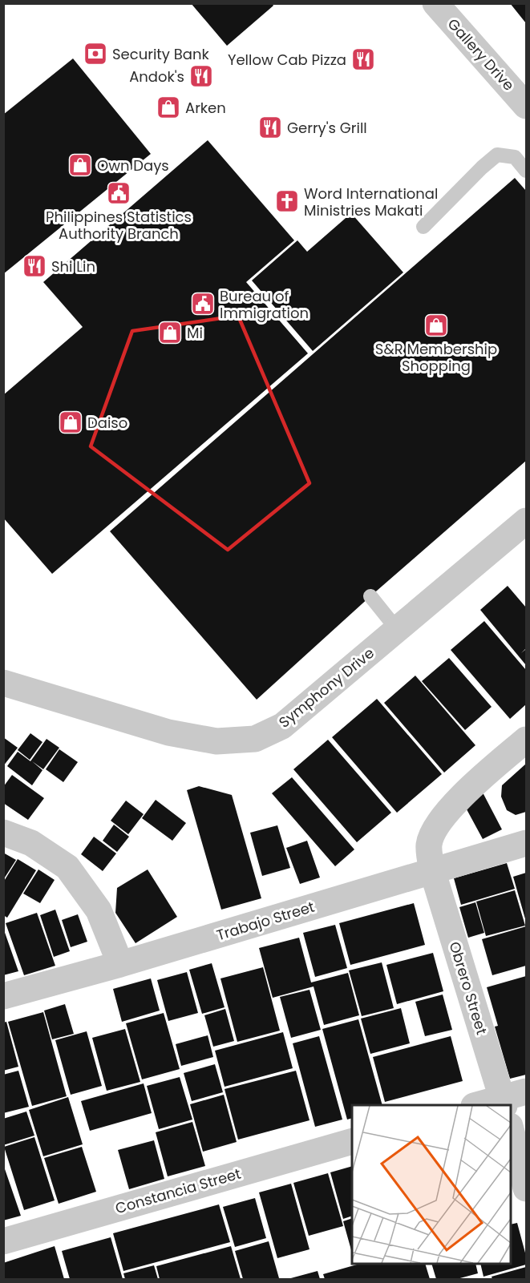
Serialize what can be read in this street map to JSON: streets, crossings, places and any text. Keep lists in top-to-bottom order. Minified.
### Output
{"streets":{"street":["Gallery Drive","Symphony Drive","Trabajo Street","Obrero Street","Constancia Street"]},"crossings":[["Trabajo Street","Obrero Street"]],"places":{"bank":["Security Bank"],"restaurant":["Yellow Cab Pizza","Andok's","Gerry's Grill","Shi Lin"],"shop":["Arken","Own Days","S&R Membership Shopping","Mi","Daiso"],"public building":["Philippines Statistics Authority Branch","Bureau of Immigration"],"church":["Word International Ministries Makati"]}}
